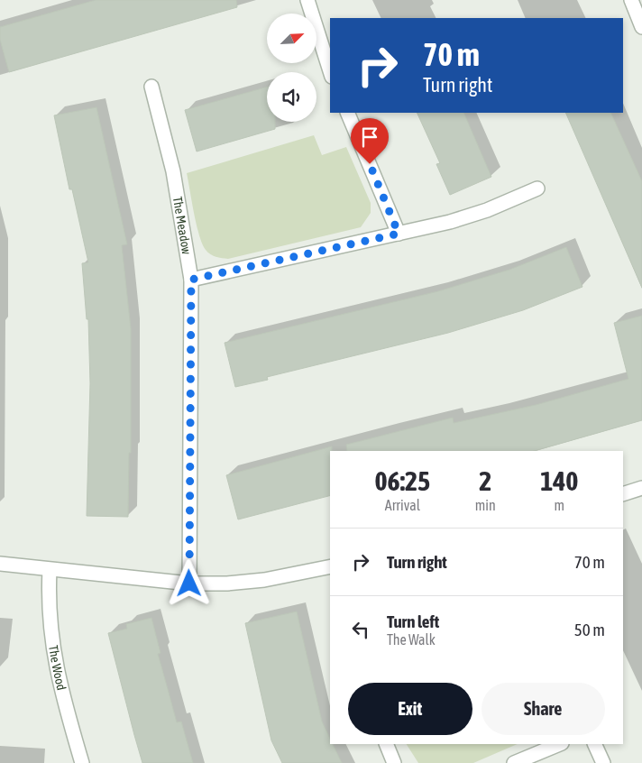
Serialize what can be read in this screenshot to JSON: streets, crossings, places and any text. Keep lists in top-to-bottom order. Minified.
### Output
{"streets":{"street":["The Meadow","The Wood"]},"north":"top right","page":{"turn":["70 m","Turn right"],"eta":["06:25","Arrival","2","min","140","m"],"list":[{"name":"Turn right","value":"70 m"},{"name":"Turn left","note":"The Walk","value":"50 m"}],"buttons":["Exit","Share"]}}
